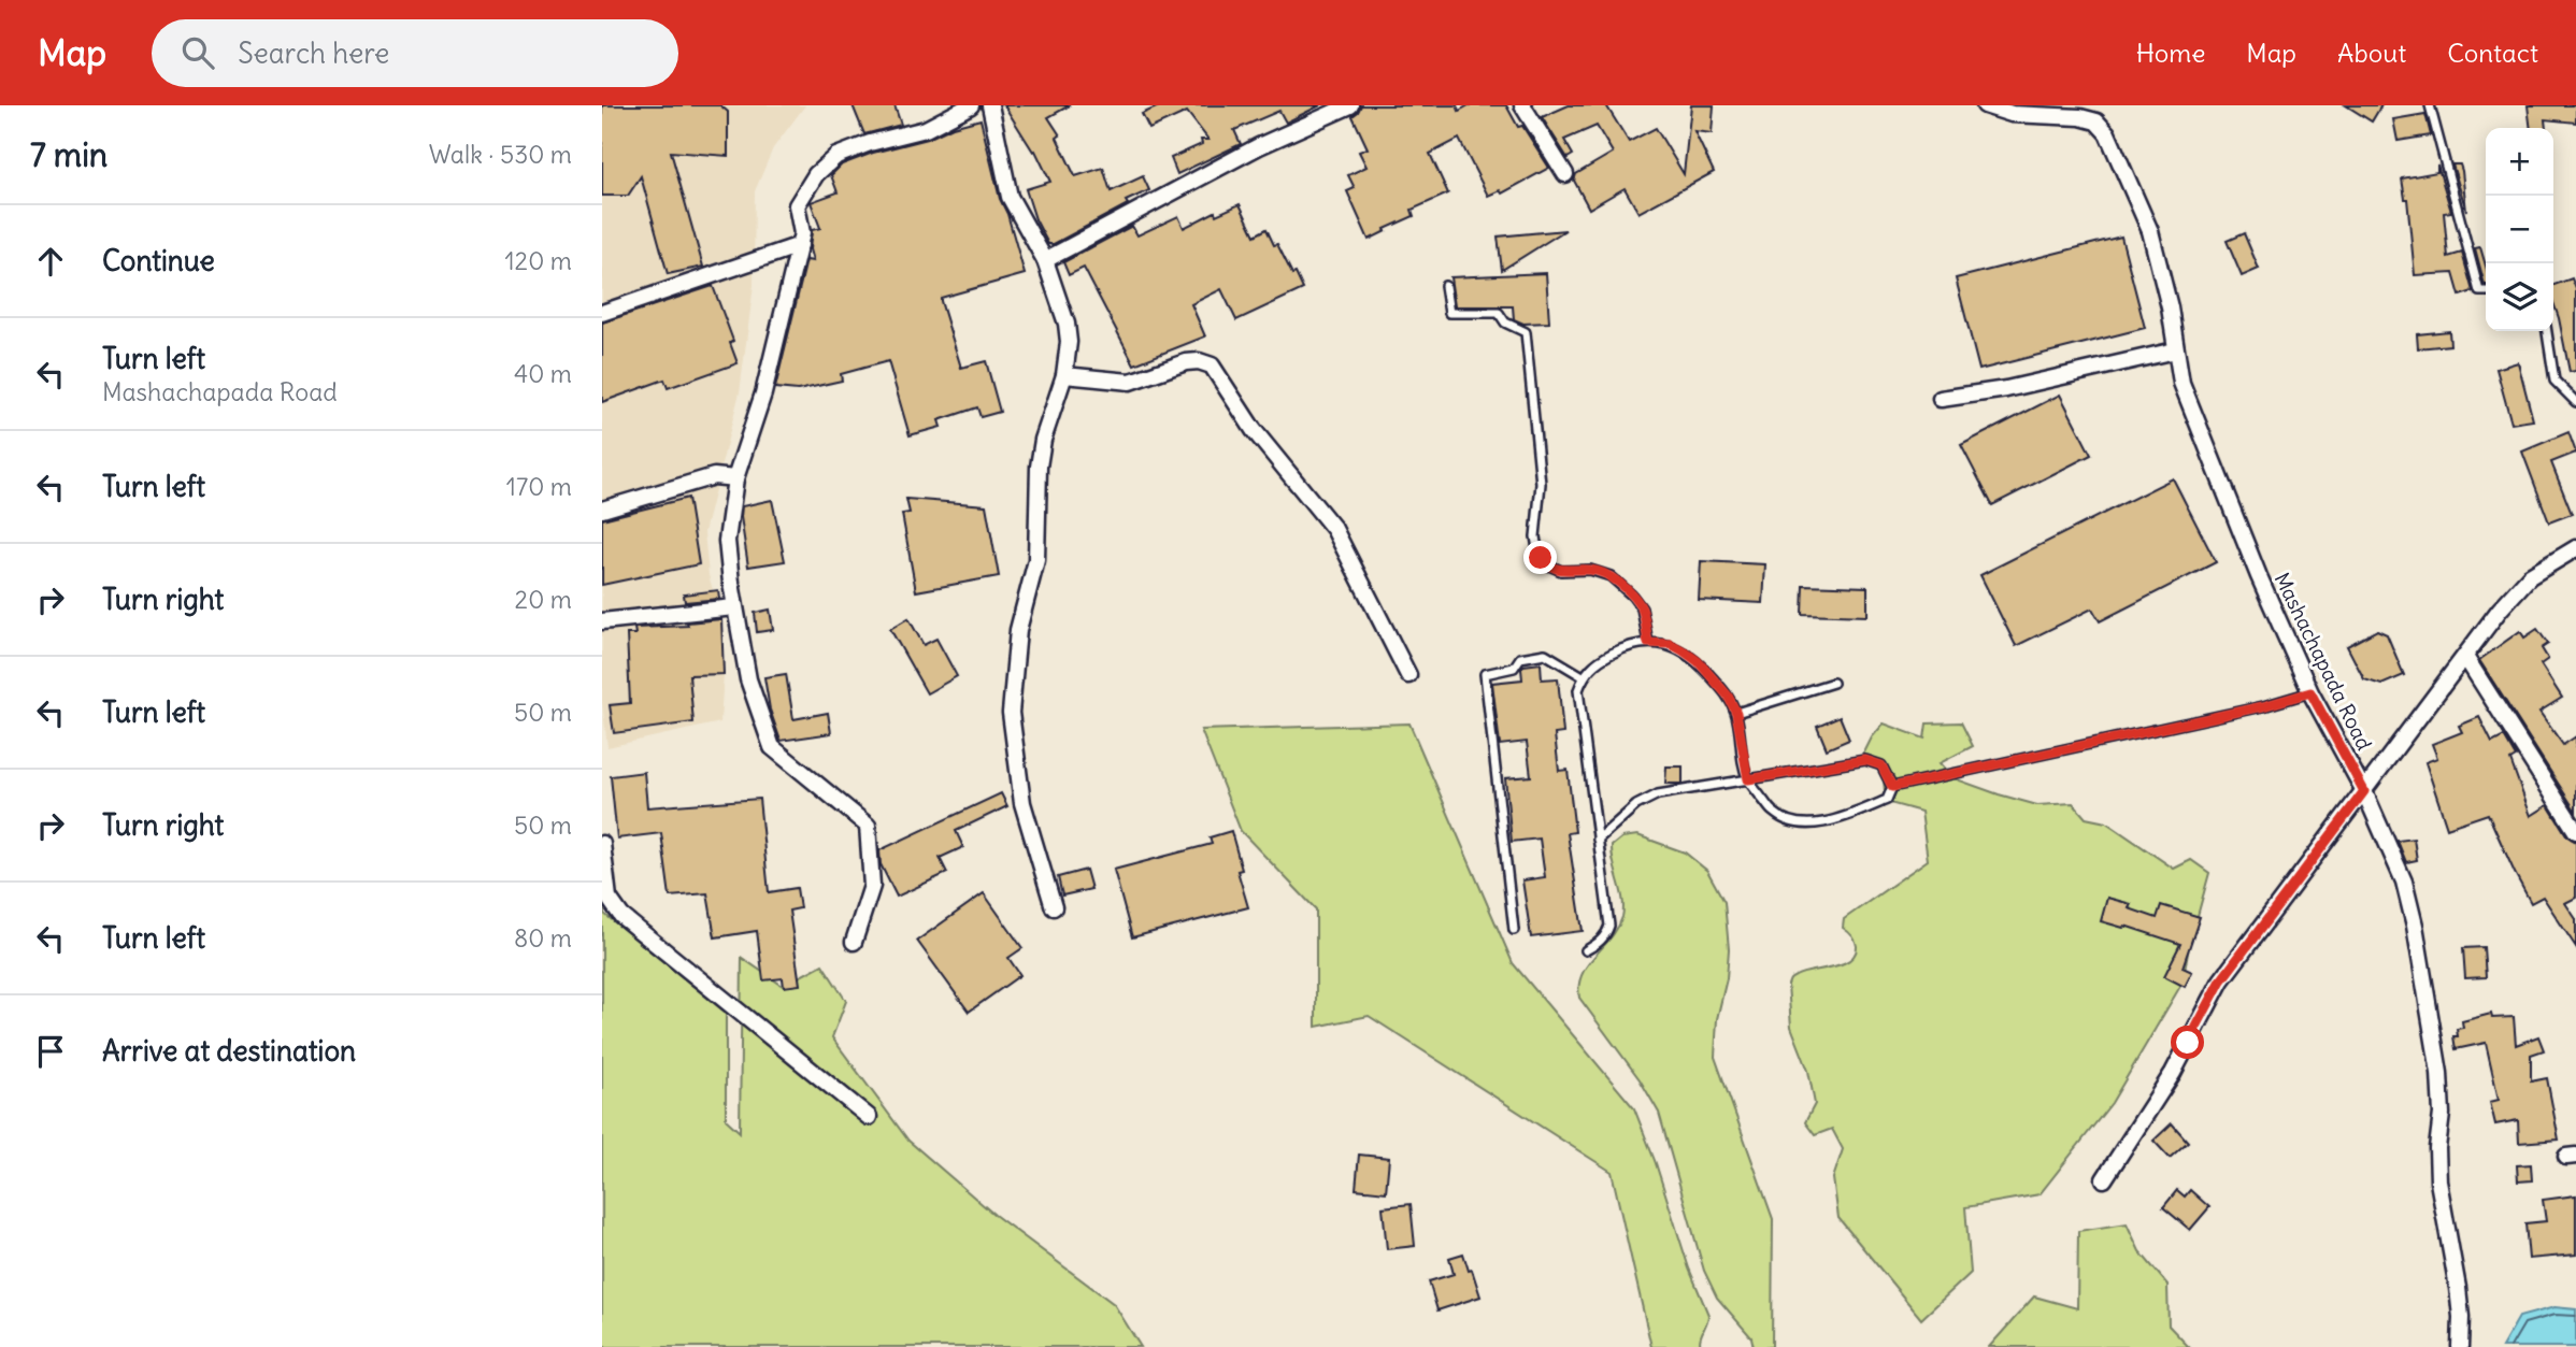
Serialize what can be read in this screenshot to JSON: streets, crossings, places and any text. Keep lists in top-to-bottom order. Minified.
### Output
{"streets":{"street":["Mashachapada Road"]},"page":{"header":"Map","search":"Search here","nav":["Home","Map","About","Contact"],"heading":["7 min","Walk · 530 m"],"map_buttons":["+","−"],"list":[["Continue","120 m"],["Turn left","Mashachapada Road","40 m"],["Turn left","170 m"],["Turn right","20 m"],["Turn left","50 m"],["Turn right","50 m"],["Turn left","80 m"],"Arrive at destination"]}}
